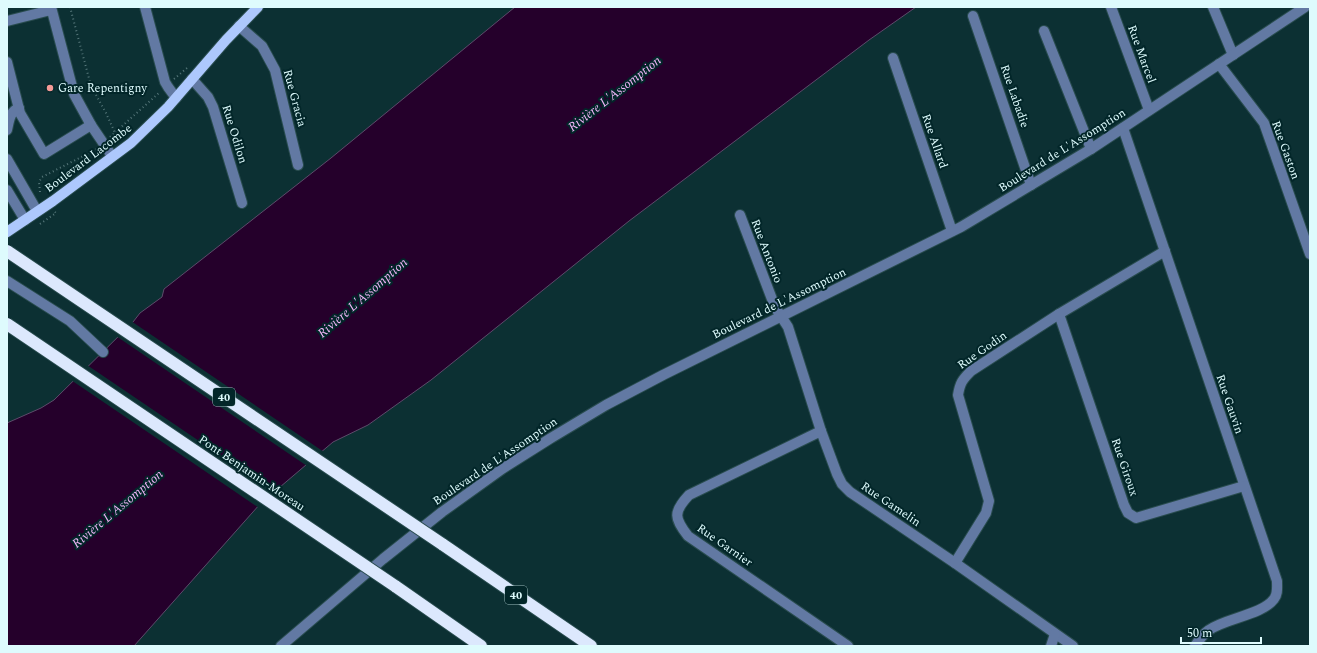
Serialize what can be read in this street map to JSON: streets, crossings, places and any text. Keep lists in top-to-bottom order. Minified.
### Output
{"streets":{"highway":["40","Pont Benjamin-Moreau"],"main road":["Boulevard Lacombe"],"street":["Rue Marcel","Rue Labadie","Rue Gracia","Rue Odilon","Rue Allard","Boulevard de L'Assomption","Rue Gaston","Rue Antonio","Rue Godin","Rue Gauvin","Rue Giroux","Rue Gamelin","Rue Garnier"]},"crossings":[["Rue Marcel","Boulevard de L'Assomption"],["Rue Labadie","Boulevard de L'Assomption"],["Rue Gracia","Boulevard Lacombe"],["Rue Odilon","Boulevard Lacombe"],["Rue Allard","Boulevard de L'Assomption"],["Boulevard de L'Assomption","Rue Gaston"],["Boulevard de L'Assomption","Rue Antonio"],["Boulevard de L'Assomption","Rue Gauvin"],["Boulevard de L'Assomption","Rue Gamelin"],["Rue Antonio","Rue Gamelin"],["Rue Godin","Rue Gauvin"],["Rue Godin","Rue Giroux"],["Rue Godin","Rue Gamelin"],["Rue Gauvin","Rue Giroux"],["Rue Gamelin","Rue Garnier"]],"water":["Rivière L'Assomption"],"places":["Gare Repentigny"],"scale_bar":"50 m"}
